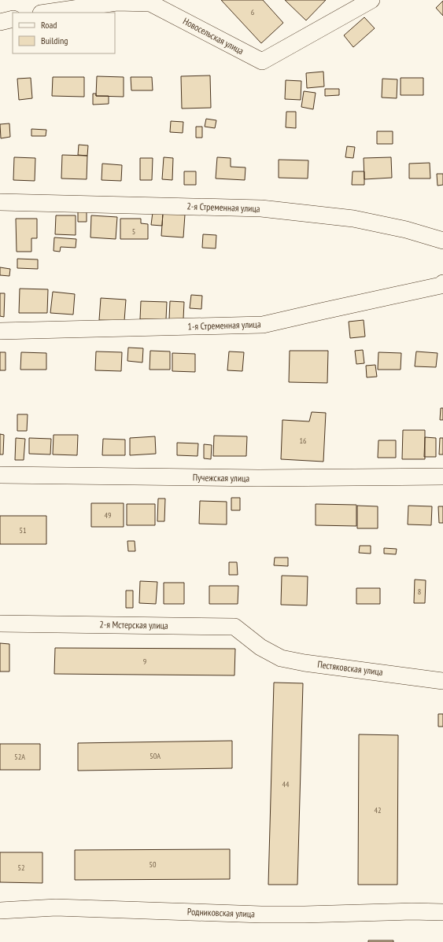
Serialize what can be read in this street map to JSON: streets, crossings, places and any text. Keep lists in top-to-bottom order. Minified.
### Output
{"streets":{"street":["Новосельская улица","2-я Стременная улица","1-я Стременная улица","Пучежская улица","2-я Мстерская улица","Пестяковская улица","Родниковская улица"]},"crossings":[["2-я Мстерская улица","Пестяковская улица"]],"house_numbers":["6","5","16","49","51","8","9","50А","52А","44","42","50","52"],"legend":["Road","Building"]}
